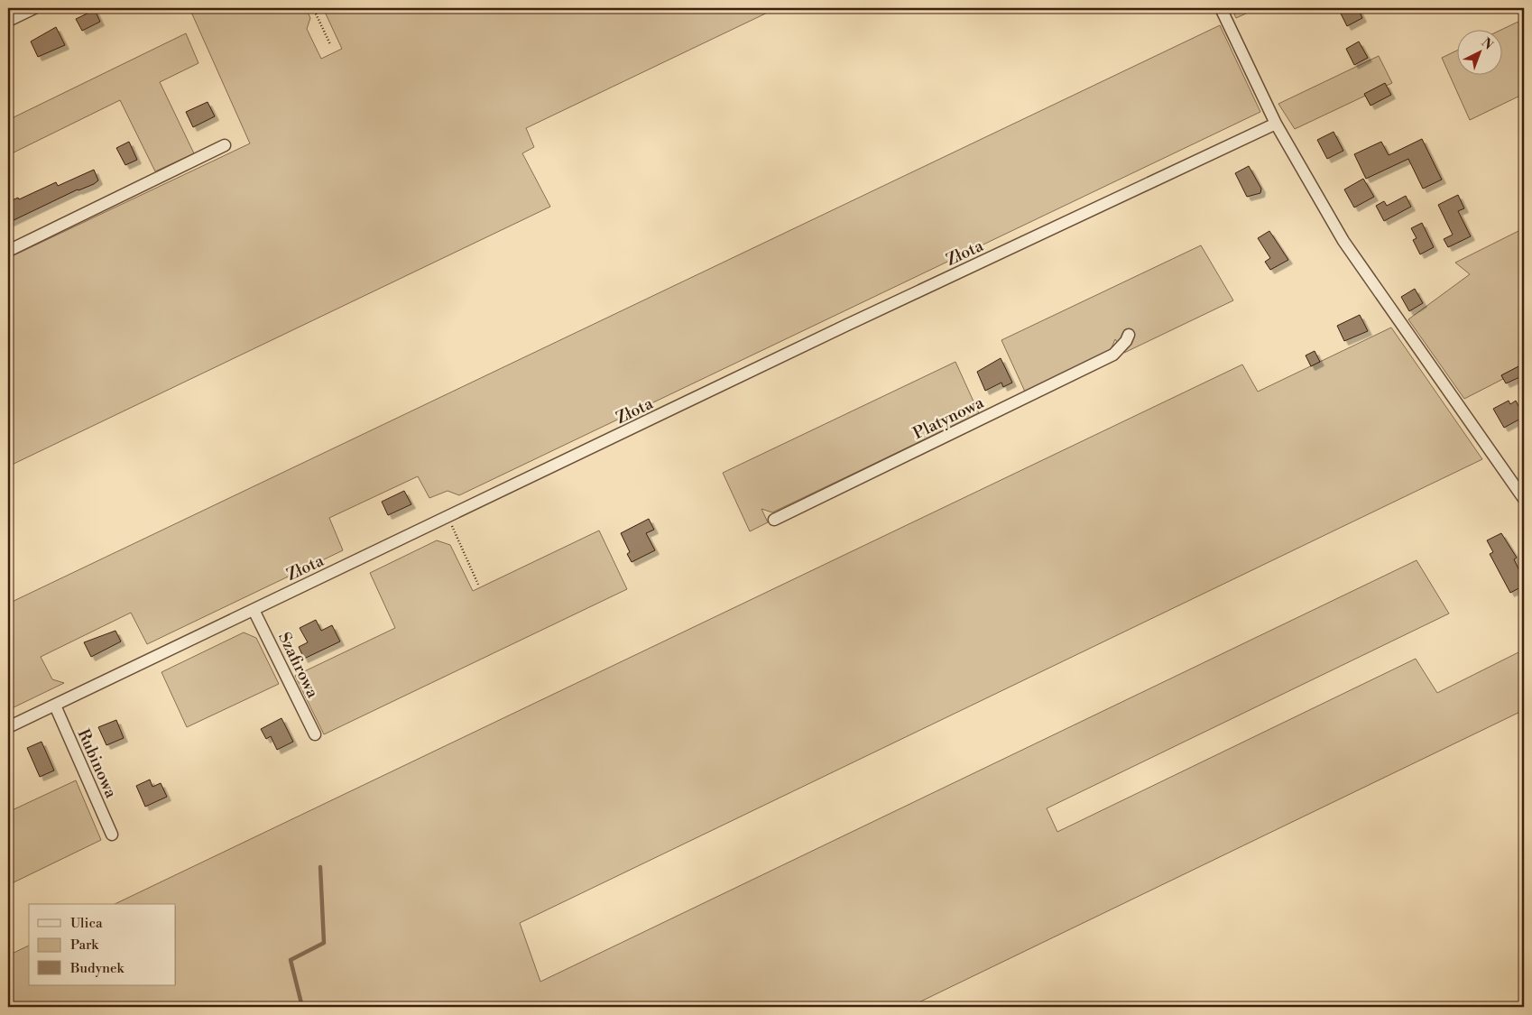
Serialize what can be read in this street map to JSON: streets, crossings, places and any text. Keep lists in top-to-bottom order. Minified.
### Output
{"streets":{"street":["Złota","Platynowa","Szafirowa","Rubinowa"]},"crossings":[["Złota","Szafirowa"],["Złota","Rubinowa"]],"legend":["Ulica","Park","Budynek"],"north":"top right"}
